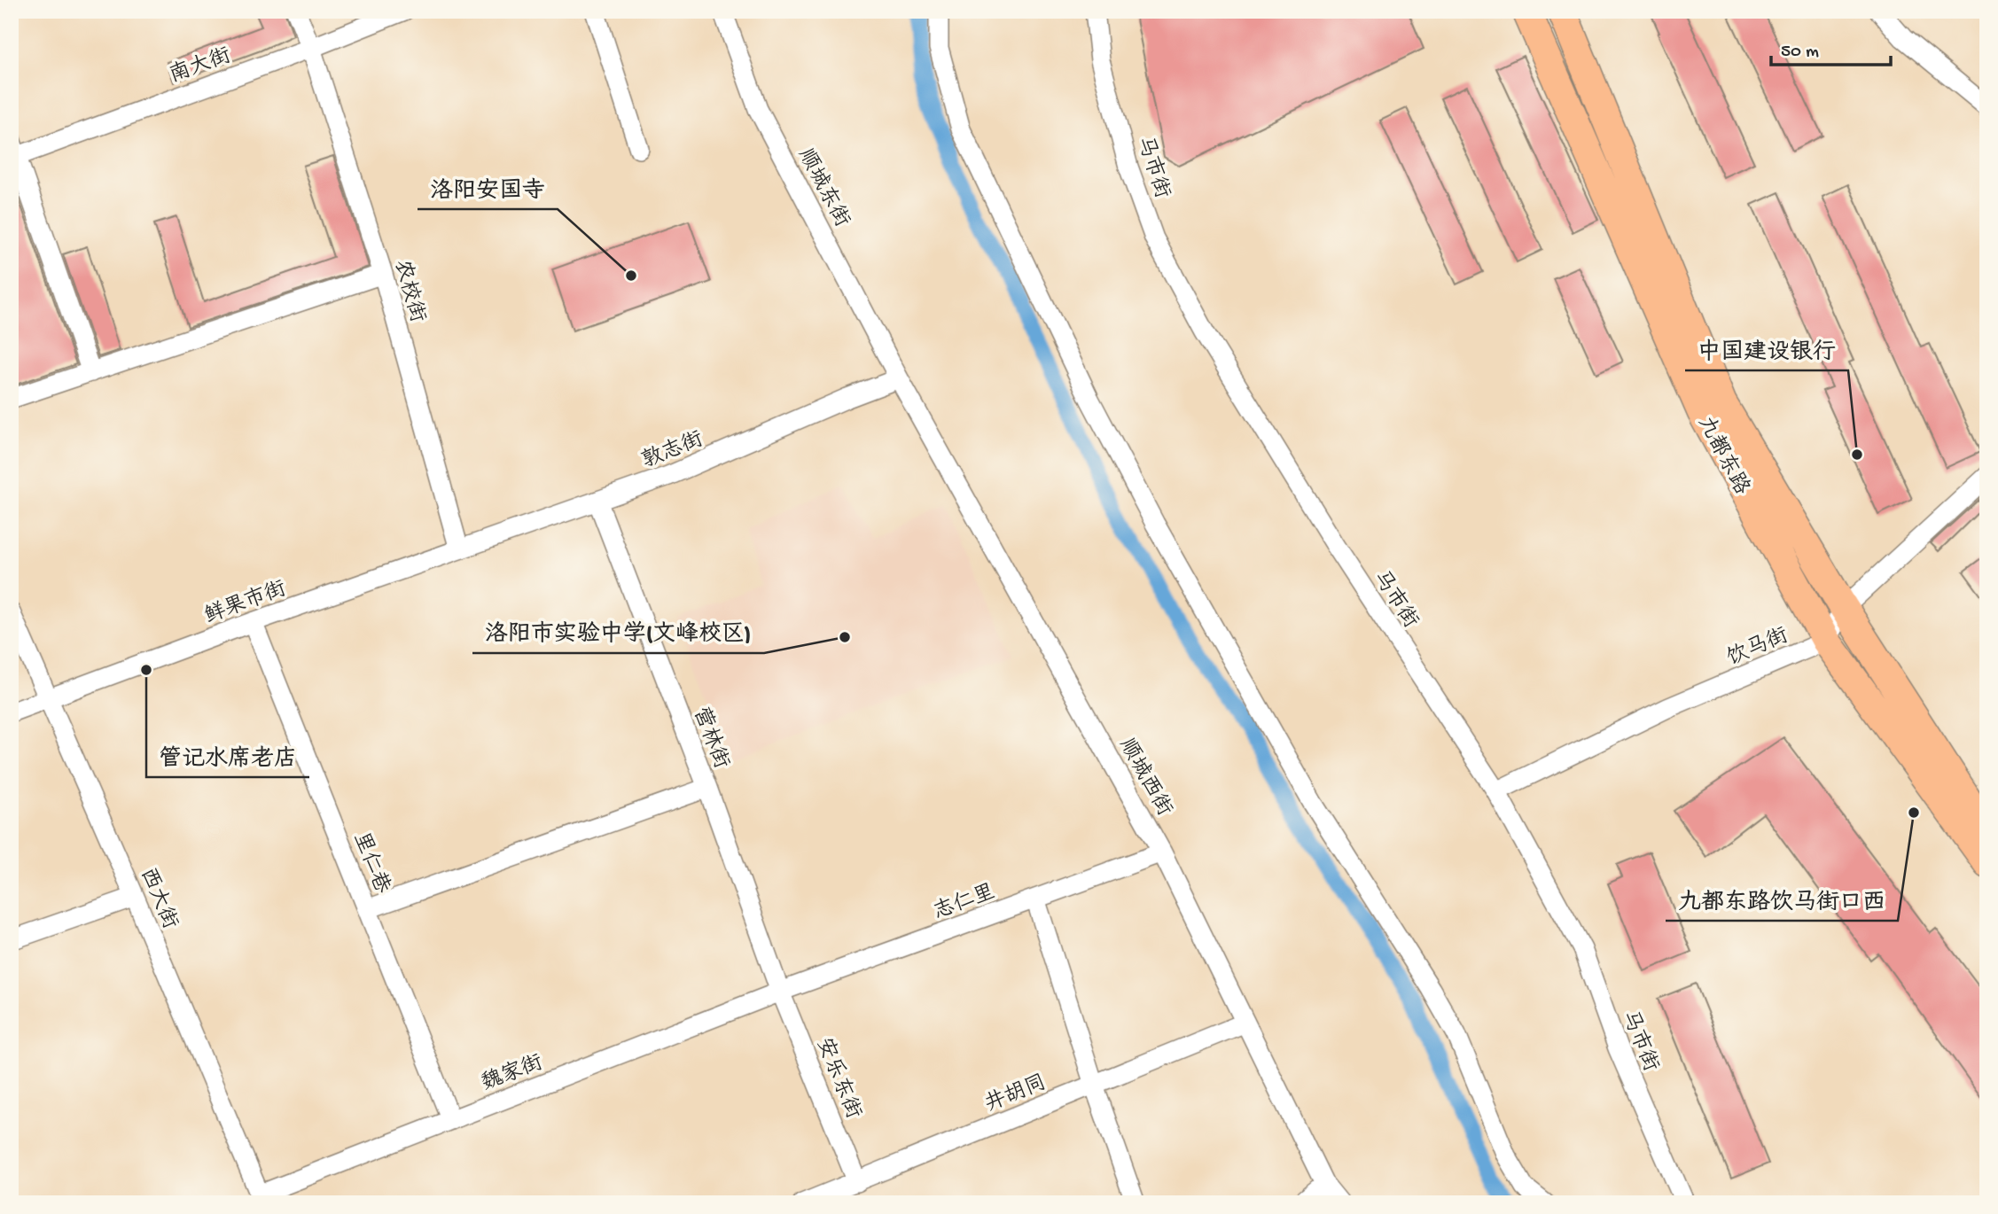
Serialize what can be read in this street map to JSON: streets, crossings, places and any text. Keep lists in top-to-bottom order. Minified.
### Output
{"streets":{"highway":["九都东路"],"street":["南大街","马市街","顺城东街","农校街","敦志街","鲜果市街","饮马街","营林街","顺城西街","里仁巷","西大街","志仁里","魏家街","安乐东街","井胡同"]},"crossings":[["南大街","农校街"],["马市街","饮马街"],["顺城东街","敦志街"],["顺城东街","顺城西街"],["农校街","敦志街"],["农校街","鲜果市街"],["敦志街","鲜果市街"],["敦志街","营林街"],["敦志街","顺城西街"],["九都东路","饮马街"],["鲜果市街","里仁巷"],["鲜果市街","西大街"],["营林街","志仁里"],["营林街","魏家街"],["营林街","安乐东街"],["顺城西街","志仁里"],["顺城西街","井胡同"],["里仁巷","魏家街"],["西大街","魏家街"],["志仁里","魏家街"],["志仁里","安乐东街"],["魏家街","安乐东街"],["安乐东街","井胡同"]],"places":["洛阳安国寺","中国建设银行","洛阳市实验中学(文峰校区)","管记水席老店","九都东路饮马街口西"],"scale_bar":"50 m"}
